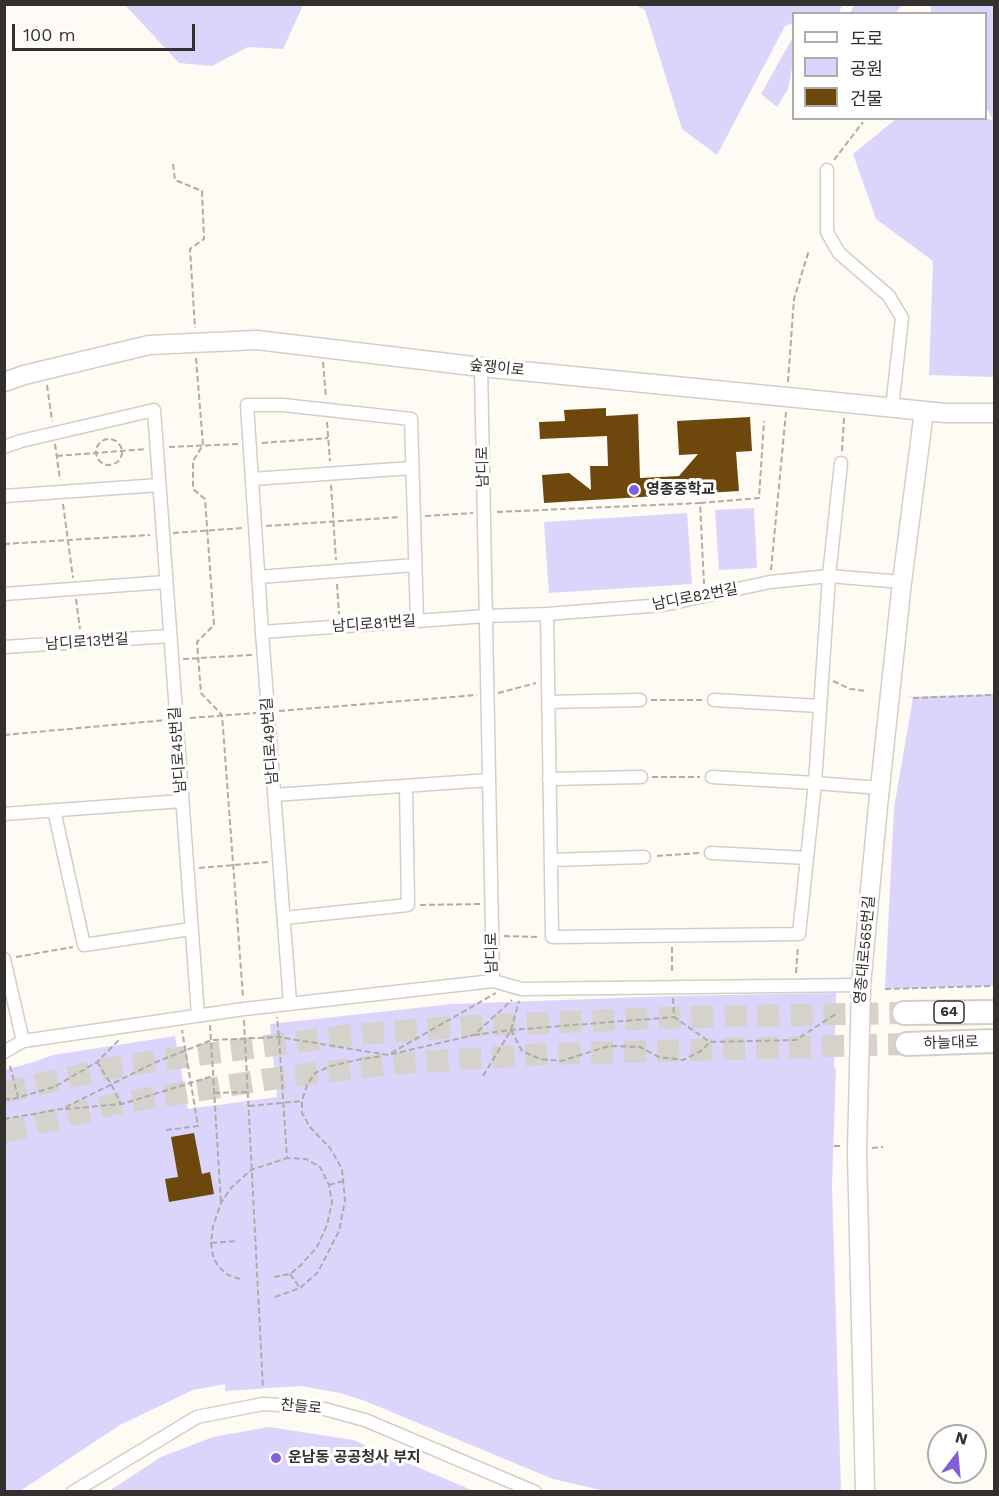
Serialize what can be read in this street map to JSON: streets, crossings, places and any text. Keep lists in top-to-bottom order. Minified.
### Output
{"streets":{"highway":["64","하늘대로"],"street":["숲쟁이로","남디로","남디로82번길","남디로81번길","남디로13번길","남디로49번길","남디로45번길","영종대로565번길","찬들로"]},"crossings":[["숲쟁이로","남디로"],["숲쟁이로","영종대로565번길"],["남디로","남디로82번길"],["남디로","남디로81번길"],["남디로","남디로49번길"],["남디로","남디로45번길"],["남디로82번길","남디로81번길"],["남디로82번길","영종대로565번길"],["남디로81번길","남디로49번길"],["남디로13번길","남디로45번길"]],"places":["영종중학교","운남동 공공청사 부지"],"legend":["도로","공원","건물"],"scale_bar":"100 m","north":"top"}
